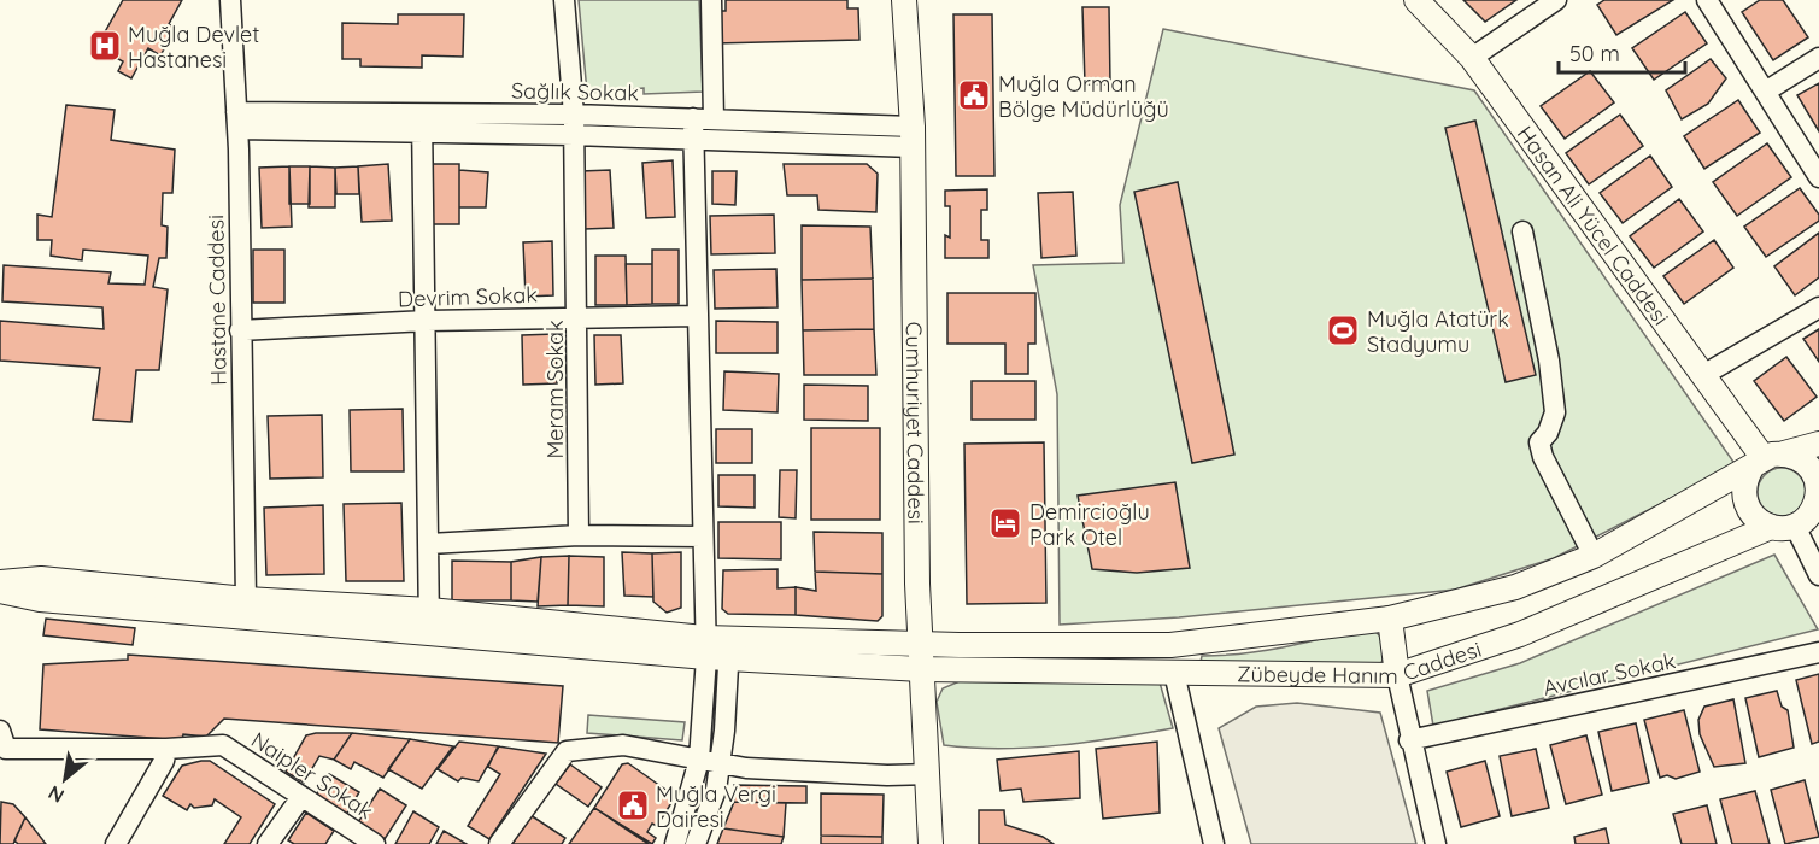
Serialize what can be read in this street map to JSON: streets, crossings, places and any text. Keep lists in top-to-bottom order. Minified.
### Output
{"streets":{"main road":["Hasan Ali Yücel Caddesi","Cumhuriyet Caddesi","Zübeyde Hanım Caddesi"],"street":["Sağlık Sokak","Devrim Sokak","Hastane Caddesi","Meram Sokak","Avcılar Sokak","Naipler Sokak"]},"crossings":[["Sağlık Sokak","Hastane Caddesi"],["Sağlık Sokak","Meram Sokak"],["Sağlık Sokak","Cumhuriyet Caddesi"],["Hasan Ali Yücel Caddesi","Zübeyde Hanım Caddesi"],["Devrim Sokak","Hastane Caddesi"],["Devrim Sokak","Meram Sokak"],["Cumhuriyet Caddesi","Zübeyde Hanım Caddesi"]],"places":{"hospital":["Muğla Devlet Hastanesi"],"public building":["Muğla Orman Bölge Müdürlüğü","Muğla Vergi Dairesi"],"sports":["Muğla Atatürk Stadyumu"],"hotel":["Demircioğlu Park Otel"]},"scale_bar":"50 m","north":"bottom left"}
